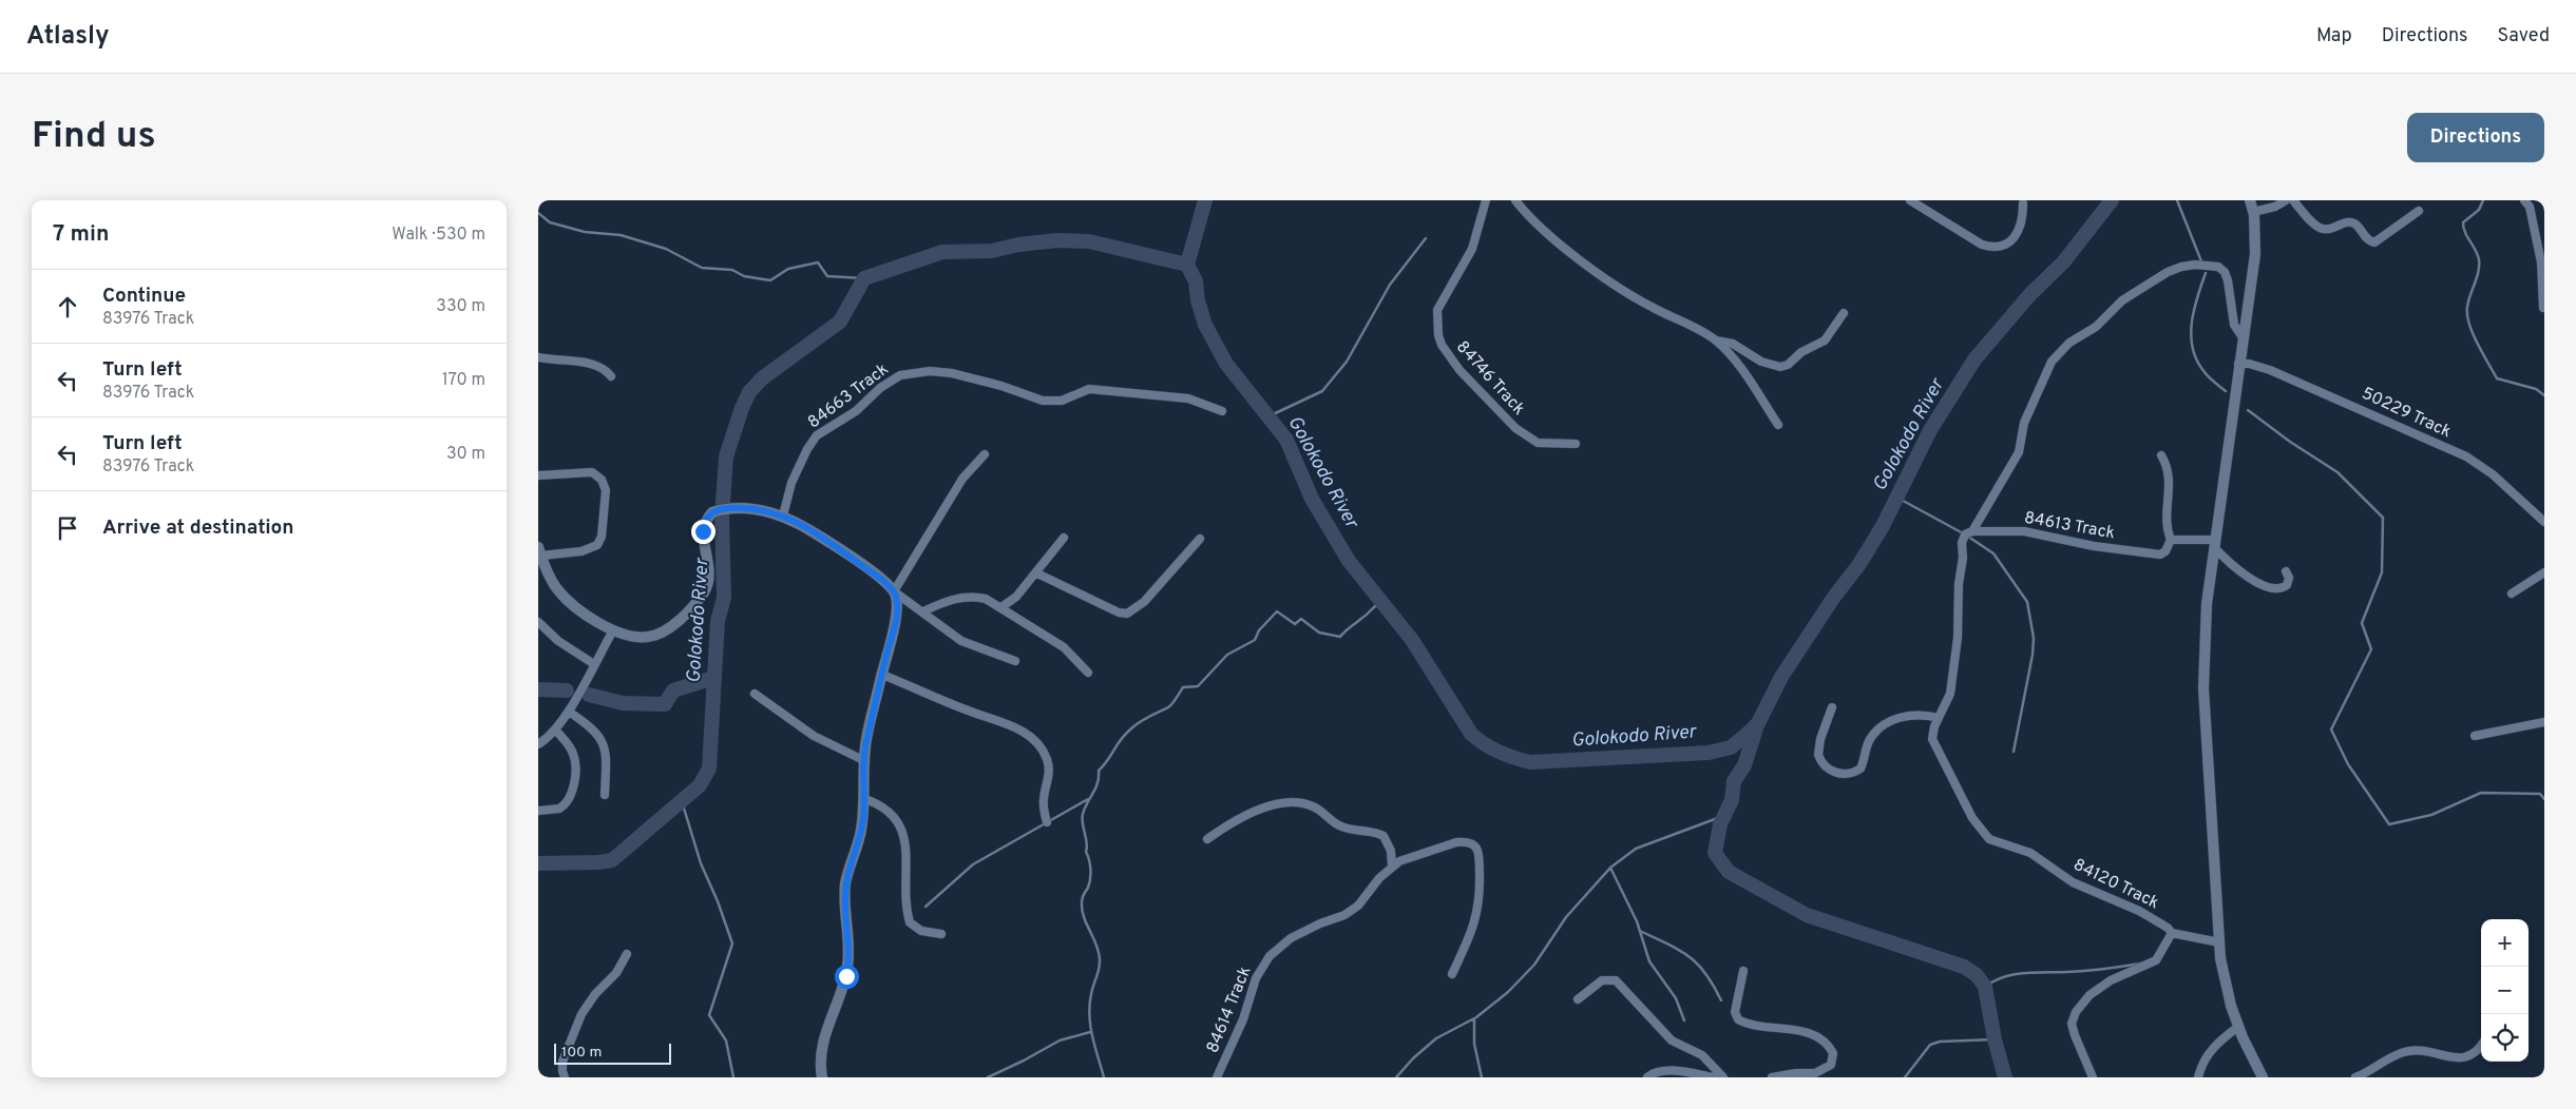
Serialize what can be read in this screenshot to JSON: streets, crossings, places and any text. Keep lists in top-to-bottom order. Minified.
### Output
{"streets":{"street":["84746 Track","84663 Track","50229 Track","84613 Track","84120 Track","84614 Track"]},"crossings":[["84613 Track","84120 Track"]],"water":["Golokodo River"],"scale_bar":"100 m","page":{"header":"Atlasly","nav":["Map","Directions","Saved"],"buttons":"Directions","title":"Find us","heading":["7 min","Walk · 530 m"],"list":[["Continue","83976 Track","330 m"],["Turn left","83976 Track","170 m"],["Turn left","83976 Track","30 m"],"Arrive at destination"],"map_buttons":["+","−"],"scale":"100 m"}}
